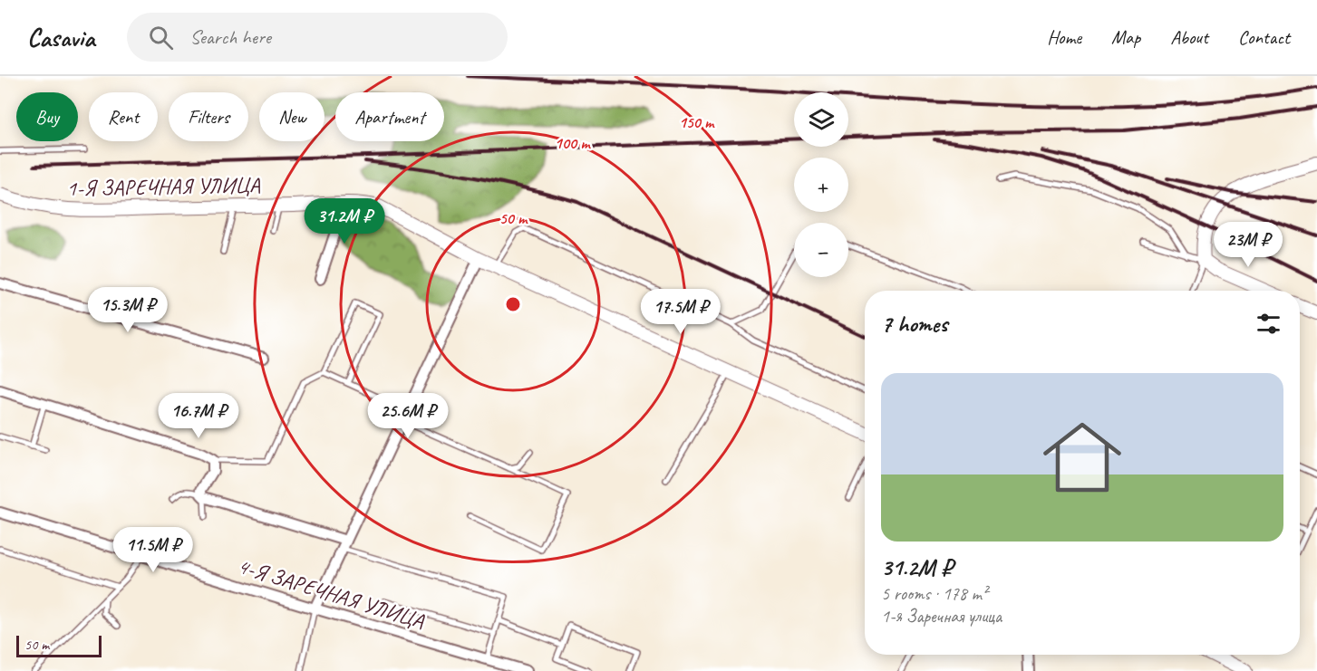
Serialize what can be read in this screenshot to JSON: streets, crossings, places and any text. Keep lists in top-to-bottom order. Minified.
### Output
{"streets":{"street":["1-Я ЗАРЕЧНАЯ УЛИЦА","4-Я ЗАРЕЧНАЯ УЛИЦА"]},"scale_bar":"50 m","page":{"header":"Casavia","search":"Search here","nav":["Home","Map","About","Contact"],"map_buttons":["+","−"],"chip":["Buy","Rent","Filters","New","Apartment"],"price":["31.2M ₽","23M ₽","15.3M ₽","17.5M ₽","16.7M ₽","25.6M ₽","11.5M ₽"],"heading":"7 homes","list":[{"name":"31.2M ₽","note":"5 rooms · 178 m² · 1-я Заречная улица"}],"scale":"50 m"},"rings":["150 m","100 m","50 m"]}
